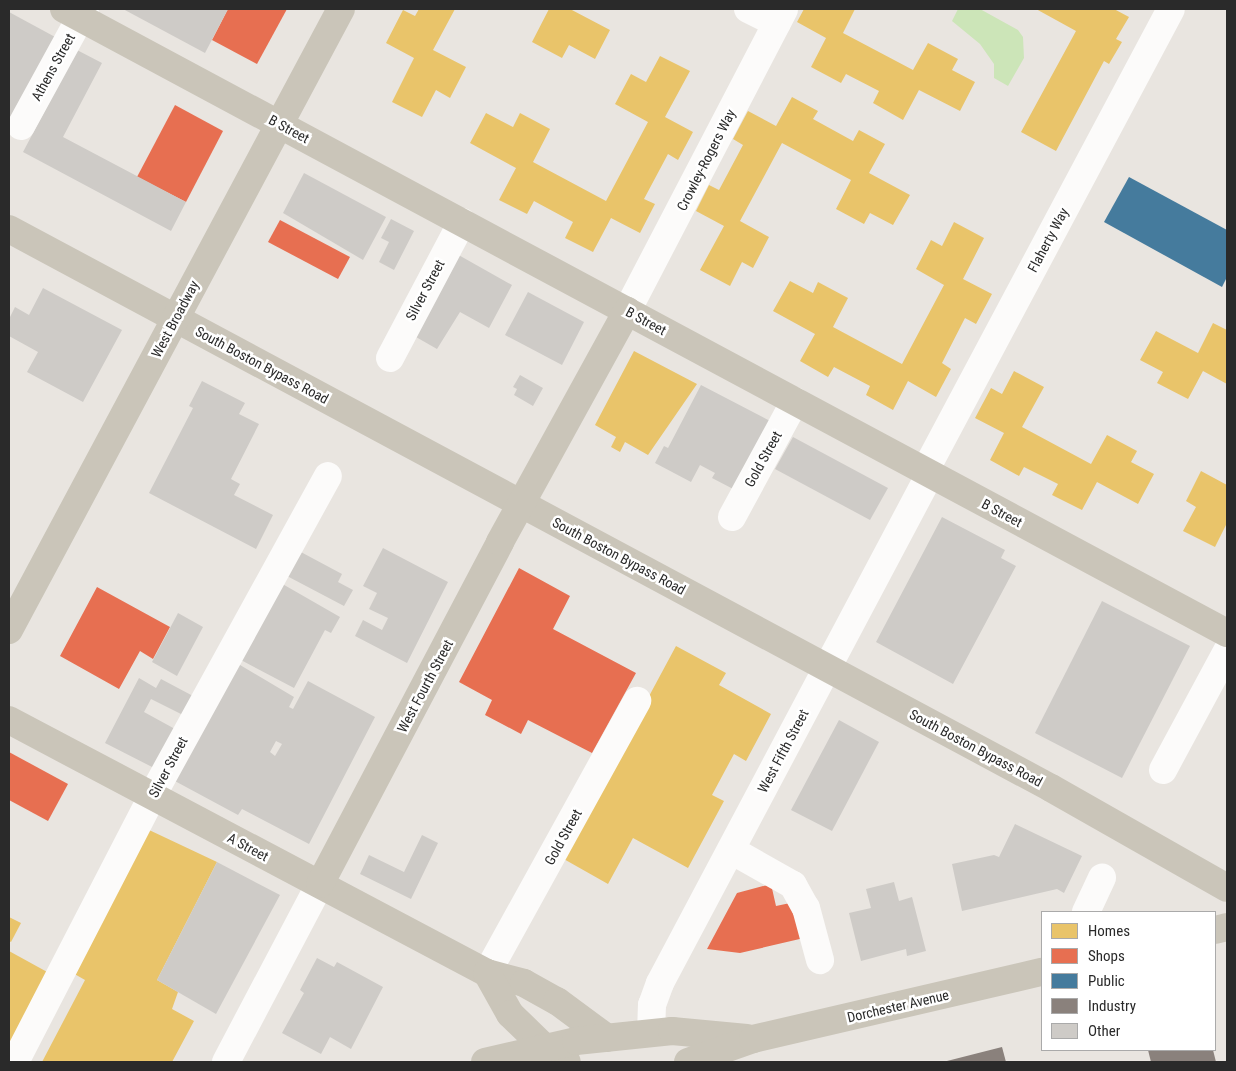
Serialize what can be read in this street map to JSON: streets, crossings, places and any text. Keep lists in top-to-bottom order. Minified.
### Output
{"streets":{"main road":["B Street","West Broadway","South Boston Bypass Road","West Fourth Street","A Street","Dorchester Avenue"],"street":["Athens Street","Crowley-Rogers Way","Flaherty Way","Silver Street","Gold Street","West Fifth Street"]},"crossings":[["Athens Street","B Street"],["B Street","Crowley-Rogers Way"],["B Street","Flaherty Way"],["B Street","Silver Street"],["B Street","West Broadway"],["B Street","Gold Street"],["B Street","West Fourth Street"],["B Street","West Fifth Street"],["Crowley-Rogers Way","West Fourth Street"],["Flaherty Way","West Fifth Street"],["Silver Street","A Street"],["Gold Street","A Street"],["West Fourth Street","A Street"],["West Fifth Street","Dorchester Avenue"],["A Street","Dorchester Avenue"]],"legend":["Homes","Shops","Public","Industry","Other"]}
